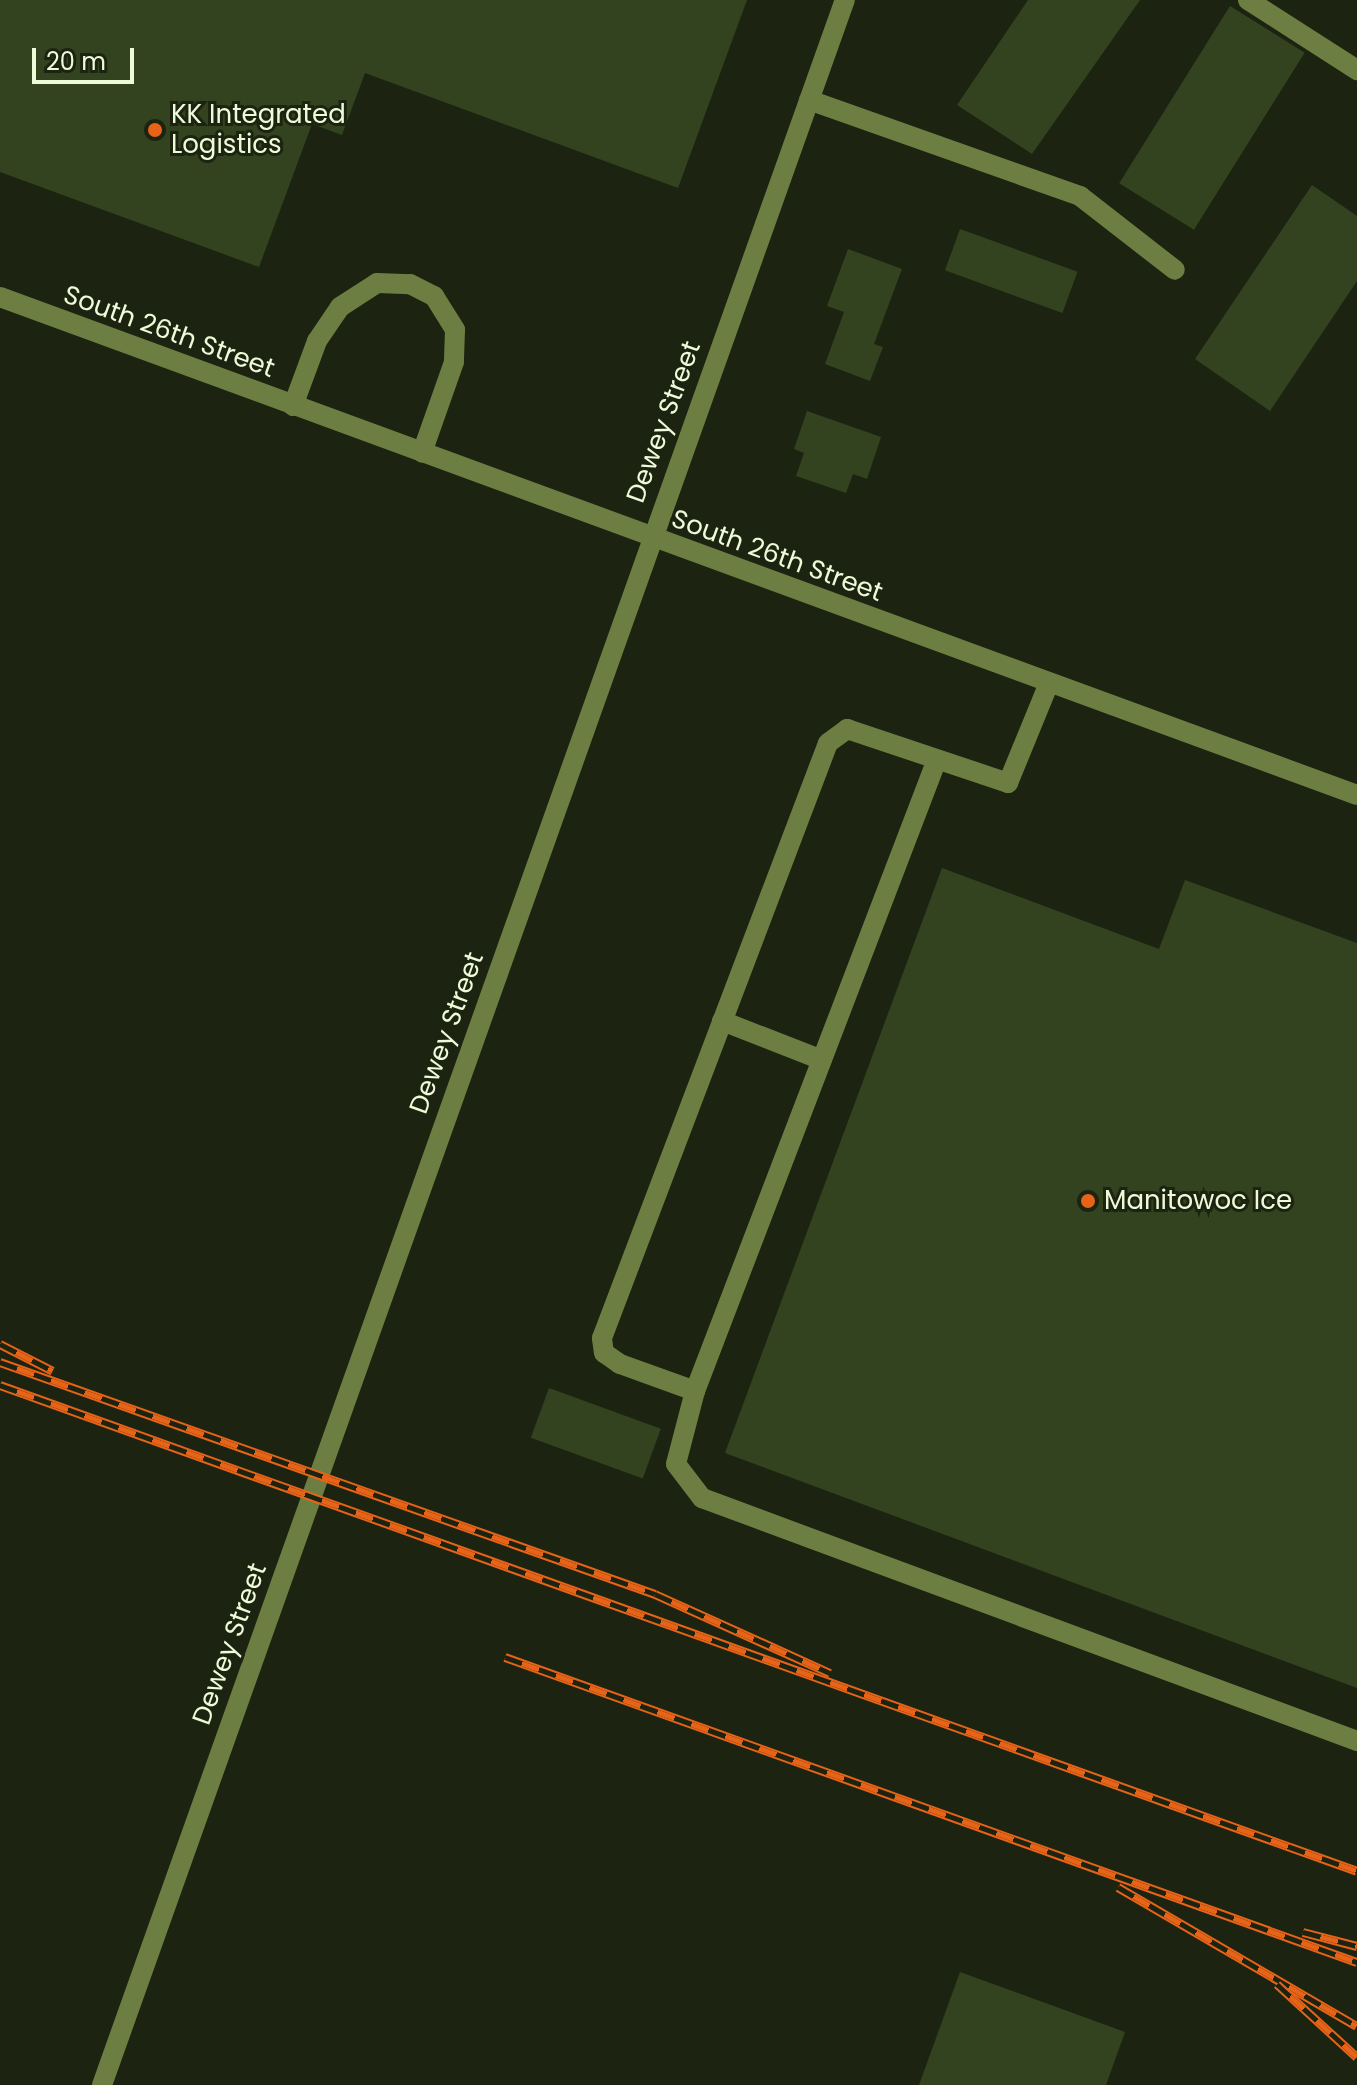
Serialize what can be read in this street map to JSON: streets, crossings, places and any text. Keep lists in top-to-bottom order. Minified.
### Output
{"streets":{"street":["South 26th Street","Dewey Street"]},"crossings":[["South 26th Street","Dewey Street"]],"places":["KK Integrated Logistics","Manitowoc Ice"],"scale_bar":"20 m"}
